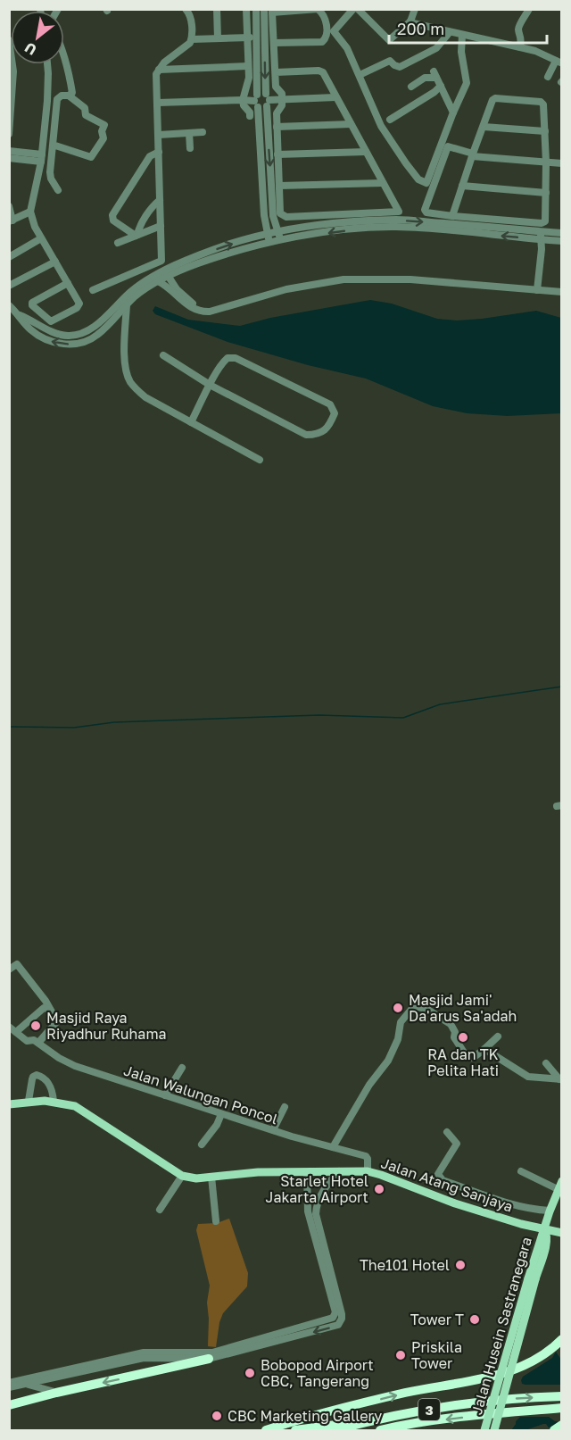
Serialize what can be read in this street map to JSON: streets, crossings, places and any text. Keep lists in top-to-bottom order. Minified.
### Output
{"streets":{"highway":["3"],"main road":["Jalan Atang Sanjaya","Jalan Husein Sastranegara"],"street":["Jalan Walungan Poncol"]},"crossings":[["Jalan Walungan Poncol","Jalan Atang Sanjaya"],["Jalan Atang Sanjaya","Jalan Husein Sastranegara"]],"places":["Masjid Jami' Da'arus Sa'adah","Masjid Raya Riyadhur Ruhama","RA dan TK Pelita Hati","Starlet Hotel Jakarta Airport","The101 Hotel","Tower T","Priskila Tower","Bobopod Airport CBC, Tangerang","CBC Marketing Gallery"],"scale_bar":"200 m","north":"bottom left"}
